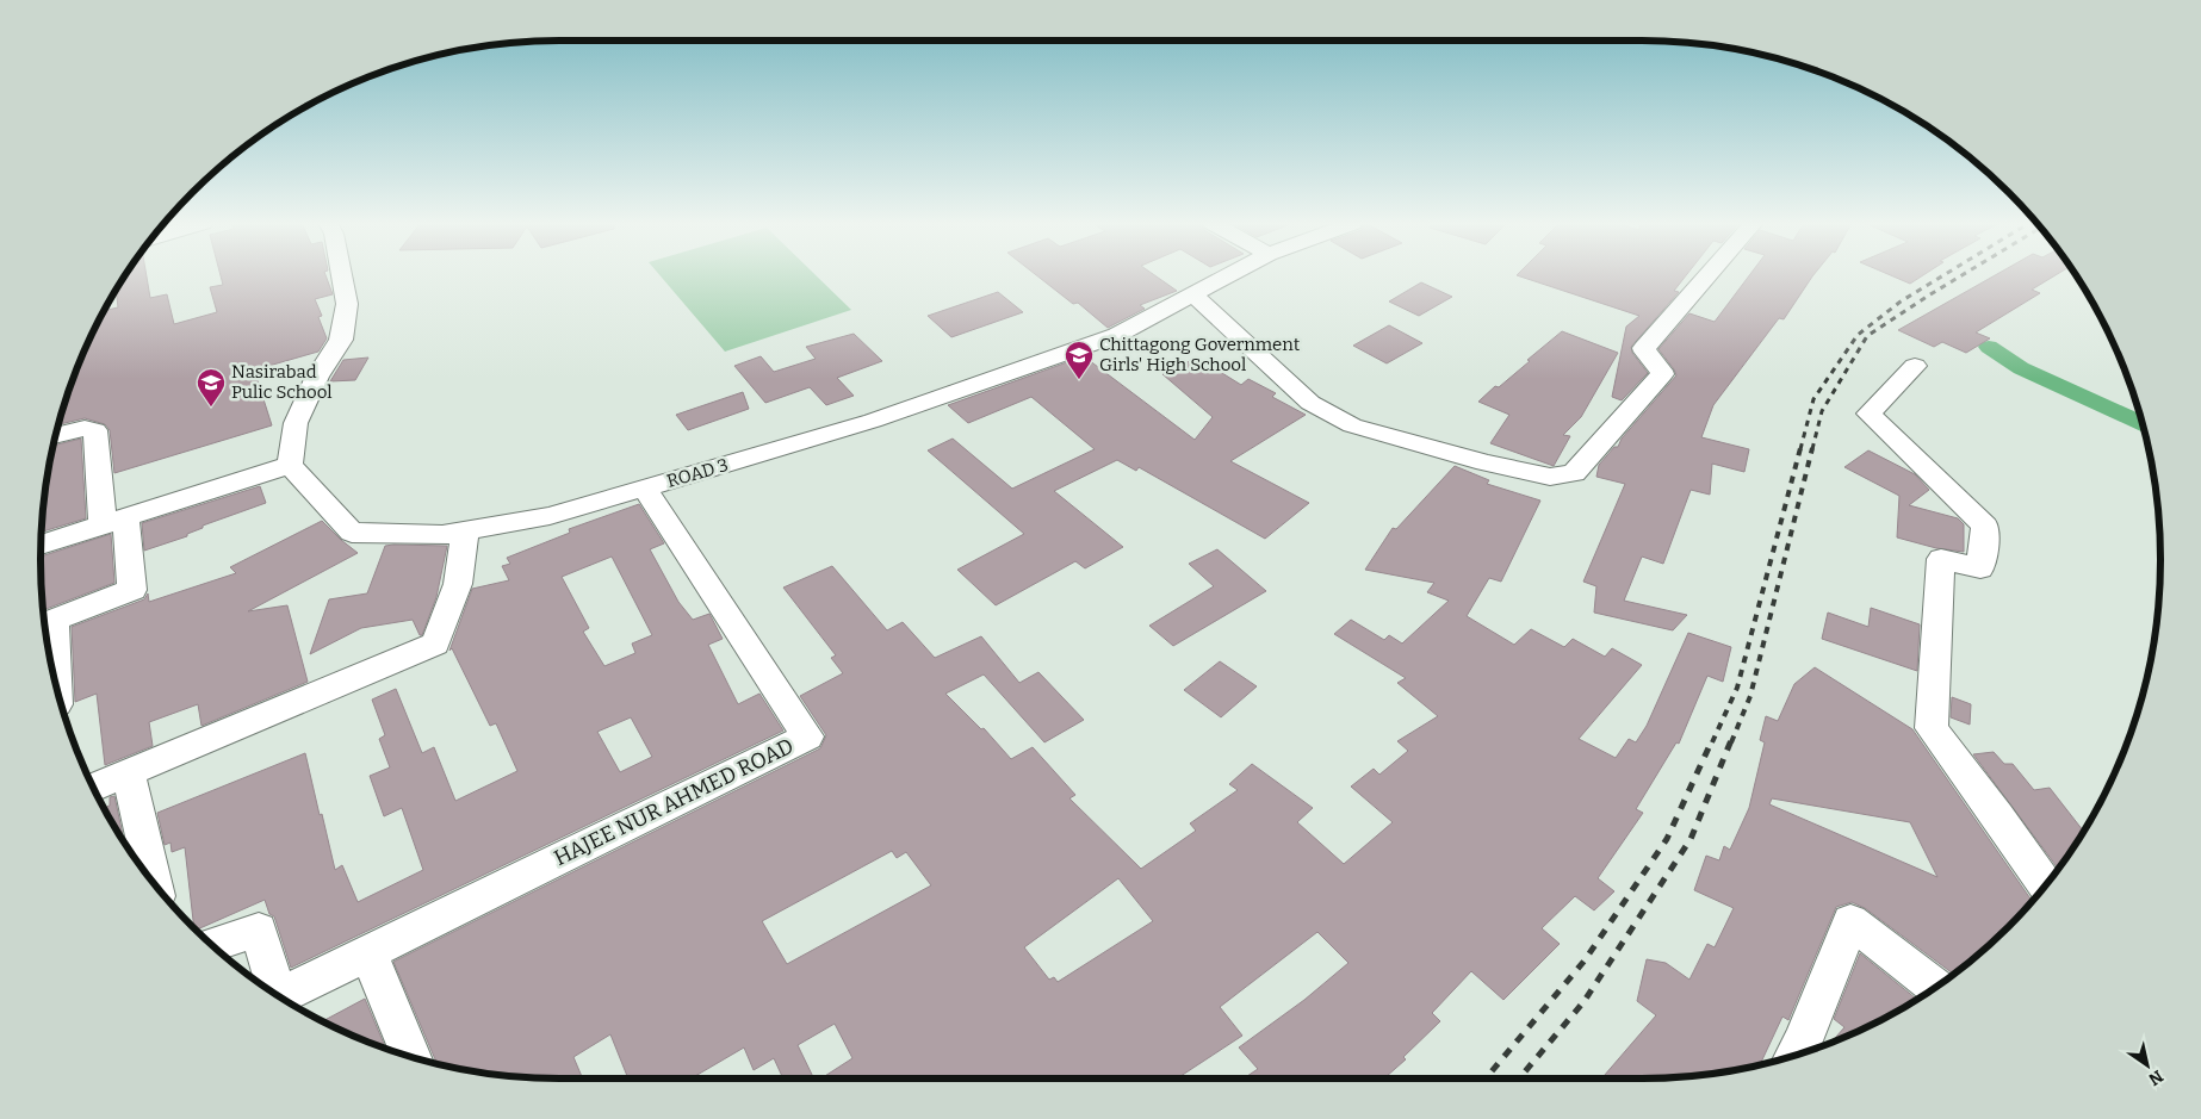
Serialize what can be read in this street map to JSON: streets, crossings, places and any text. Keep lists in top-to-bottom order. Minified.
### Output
{"streets":{"street":["ROAD 3","HAJEE NUR AHMED ROAD"]},"crossings":[["ROAD 3","HAJEE NUR AHMED ROAD"]],"places":{"school or university":["Chittagong Government Girls' High School","Nasirabad Pulic School"]},"north":"bottom right"}
